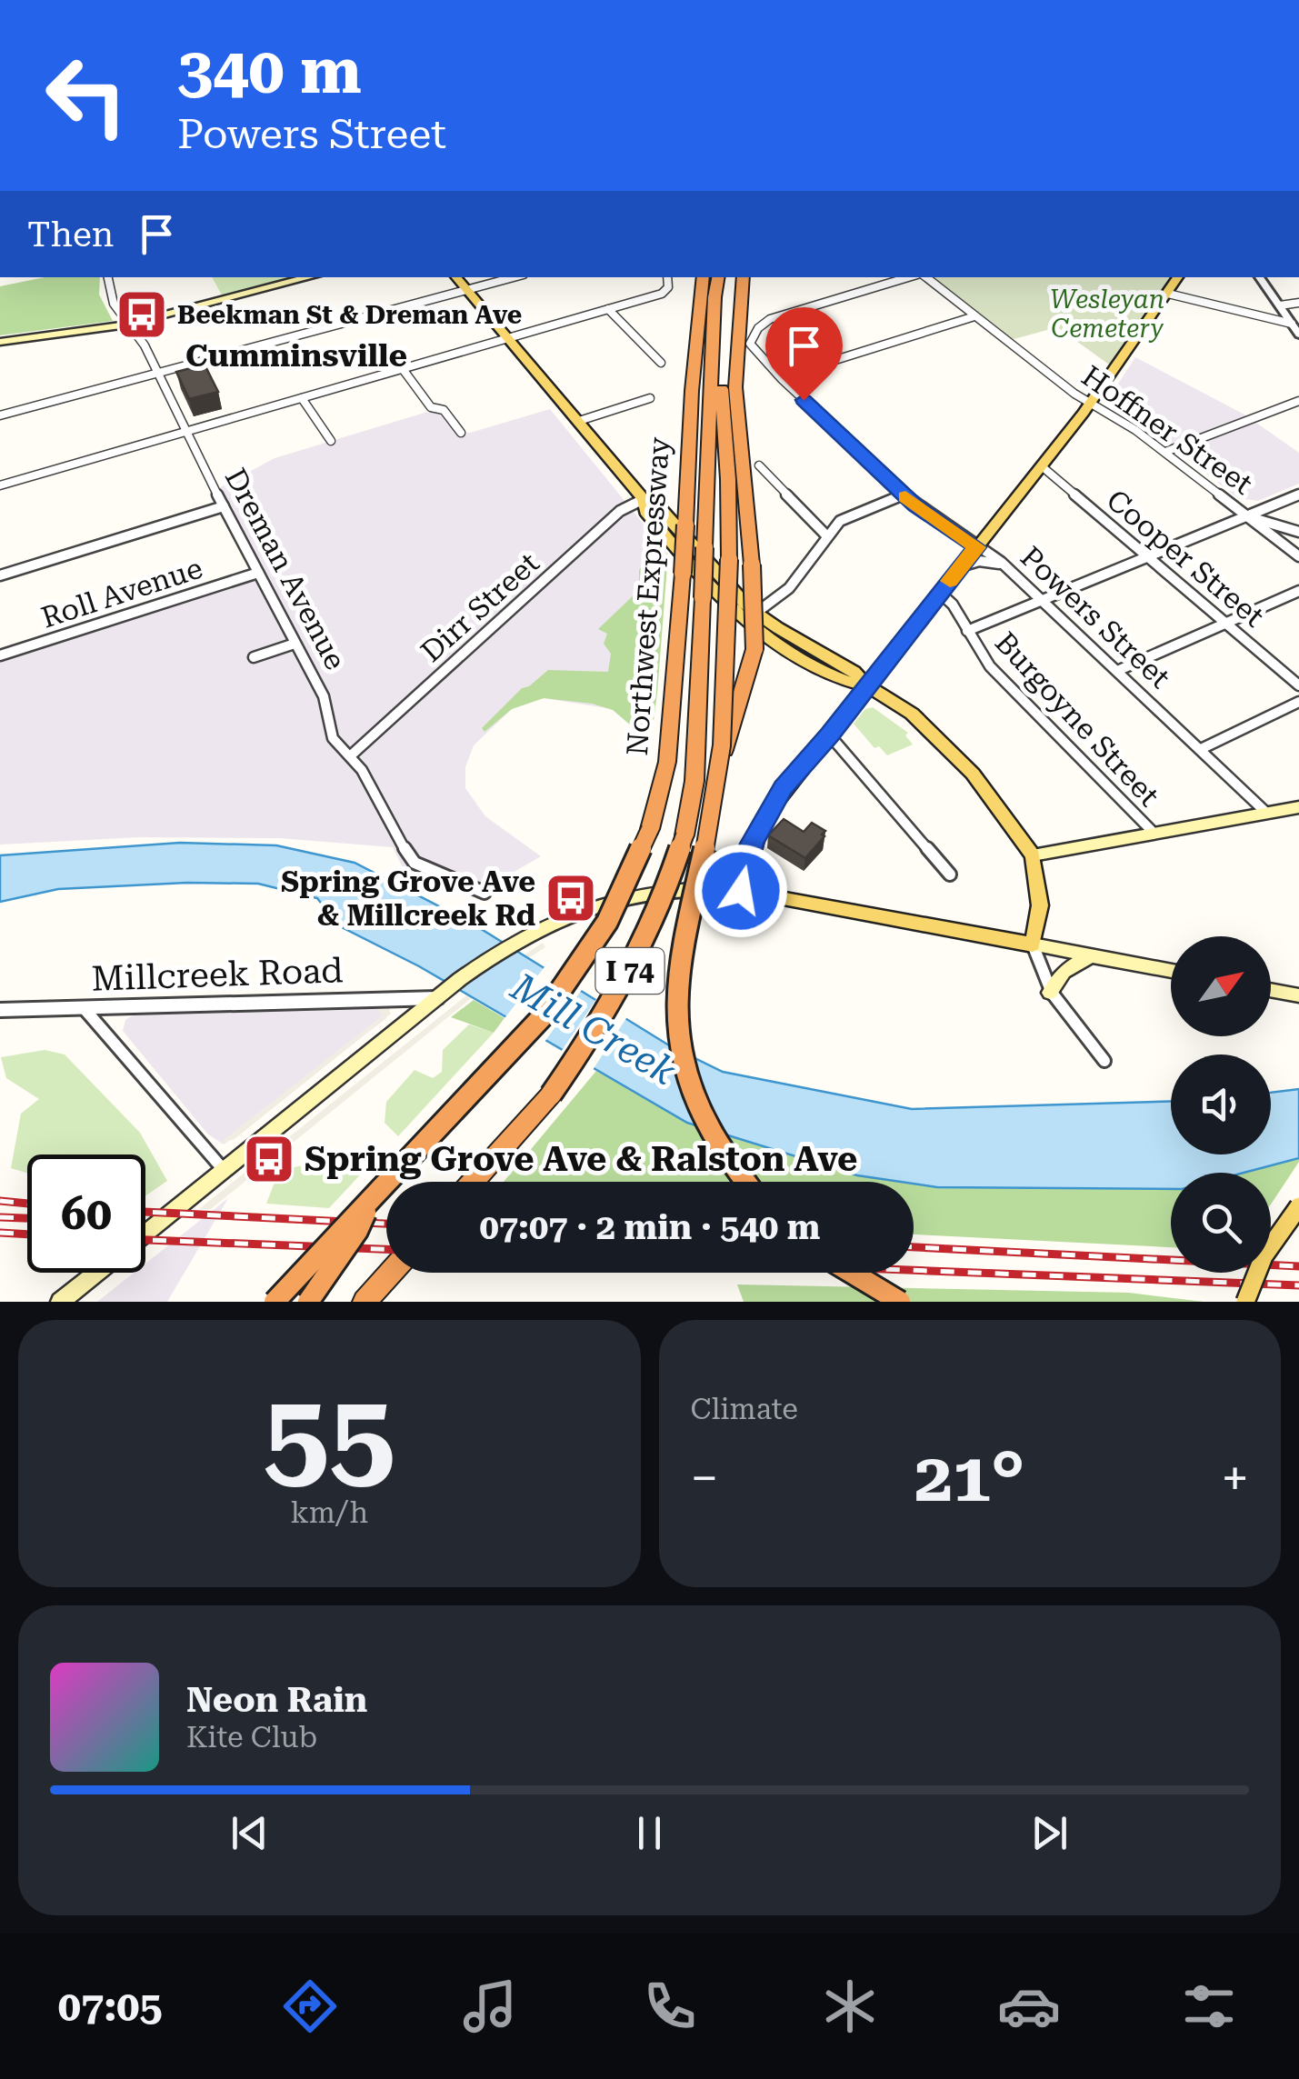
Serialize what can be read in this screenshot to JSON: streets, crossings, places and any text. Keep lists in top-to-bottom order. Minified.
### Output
{"streets":{"highway":["Northwest Expressway","I 74"],"street":["Hoffner Street","Cooper Street","Dreman Avenue","Roll Avenue","Dirr Street","Powers Street","Burgoyne Street","Millcreek Road"]},"crossings":[["Dreman Avenue","Roll Avenue"],["Dreman Avenue","Dirr Street"]],"districts":["Cumminsville"],"water":["Mill Creek"],"parks":["Wesleyan Cemetery"],"places":{"bus stop":["Beekman St & Dreman Ave","Spring Grove Ave & Millcreek Rd","Spring Grove Ave & Ralston Ave"]},"north":"top right","page":{"turn":["340 m","Powers Street"],"then":"Then","limit":"60","trip":"07:07 · 2 min · 540 m","tile":[["55","km/h"],"Climate"],"heat":["−","21°","+"],"song":["Neon Rain","Kite Club"],"tabs":"07:05"}}
